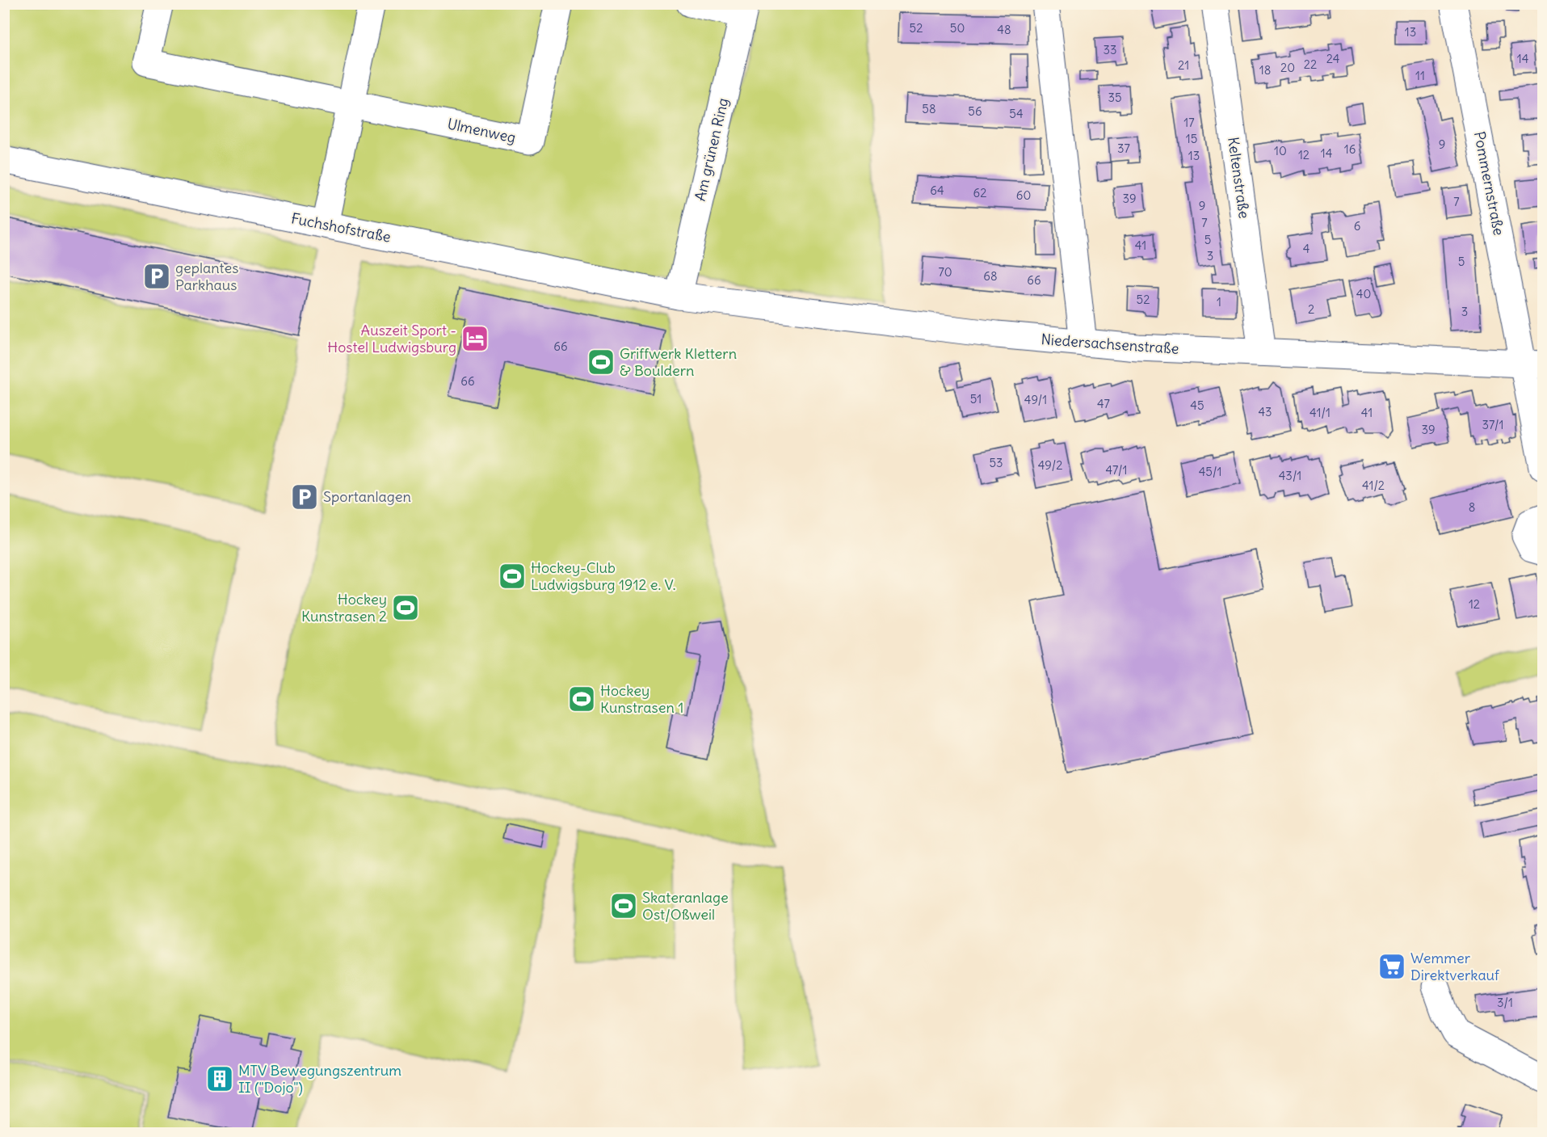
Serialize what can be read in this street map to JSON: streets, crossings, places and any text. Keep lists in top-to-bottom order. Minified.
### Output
{"streets":{"street":["Ulmenweg","Am grünen Ring","Keltenstraße","Pommernstraße","Fuchshofstraße","Niedersachsenstraße"]},"crossings":[["Am grünen Ring","Fuchshofstraße"],["Am grünen Ring","Niedersachsenstraße"],["Keltenstraße","Niedersachsenstraße"],["Pommernstraße","Niedersachsenstraße"],["Fuchshofstraße","Niedersachsenstraße"]],"places":{"parking":["geplantes Parkhaus","Sportanlagen"],"hotel":["Auszeit Sport - Hostel Ludwigsburg"],"sports":["Griffwerk Klettern & Bouldern","Hockey-Club Ludwigsburg 1912 e. V.","Hockey Kunstrasen 2","Hockey Kunstrasen 1","Skateranlage Ost/Oßweil"],"supermarket":["Wemmer Direktverkauf"],"building":["MTV Bewegungszentrum II (\"Dojo\")"]},"house_numbers":["52","50","48","13","33","24","14","22","21","20","18","11","35","58","56","54","17","15","9","37","16","10","14","12","13","64","62","60","39","7","9","7","6","5","41","4","3","5","70","68","66","40","52","1","2","3","66","66","51","49/1","47","45","43","41/1","41","37/1","39","53","49/2","47/1","45/1","43/1","41/2","8","12","3/1"]}
